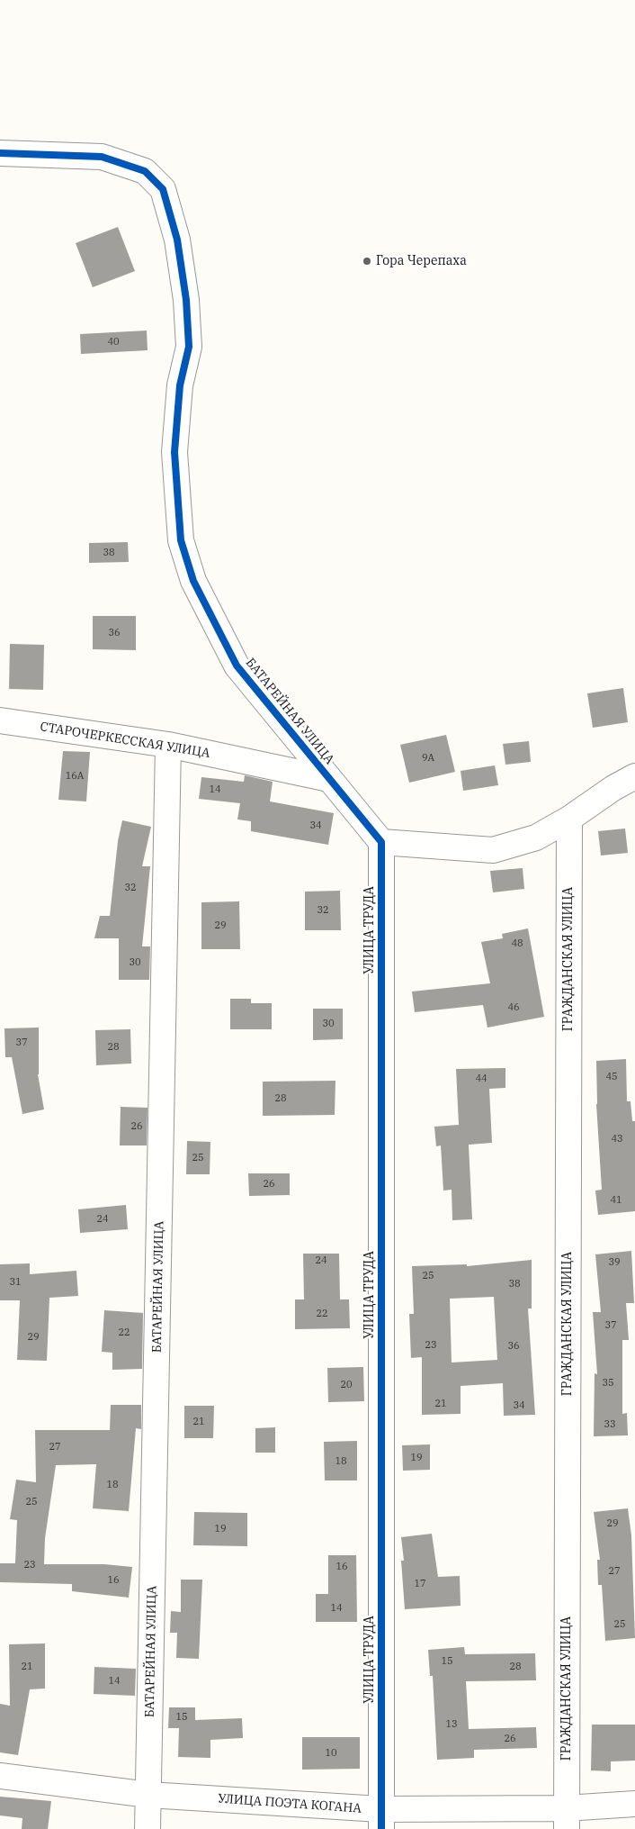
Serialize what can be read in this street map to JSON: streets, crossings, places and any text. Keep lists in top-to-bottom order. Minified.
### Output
{"streets":{"street":["БАТАРЕЙНАЯ УЛИЦА","СТАРОЧЕРКЕССКАЯ УЛИЦА","УЛИЦА ТРУДА","ГРАЖДАНСКАЯ УЛИЦА","УЛИЦА ПОЭТА КОГАНА"]},"crossings":[["БАТАРЕЙНАЯ УЛИЦА","СТАРОЧЕРКЕССКАЯ УЛИЦА"],["БАТАРЕЙНАЯ УЛИЦА","УЛИЦА ПОЭТА КОГАНА"],["УЛИЦА ТРУДА","УЛИЦА ПОЭТА КОГАНА"],["ГРАЖДАНСКАЯ УЛИЦА","УЛИЦА ПОЭТА КОГАНА"]],"places":["Гора Черепаха"],"house_numbers":["40","38","36","9А","16А","14","34","32","32","29","48","30","46","30","37","28","45","44","28","26","43","25","26","41","24","24","39","25","31","38","22","37","22","29","23","36","35","20","21","34","21","33","27","19","18","18","25","29","19","23","16","27","16","17","14","25","15","21","28","14","15","13","26","10"]}
